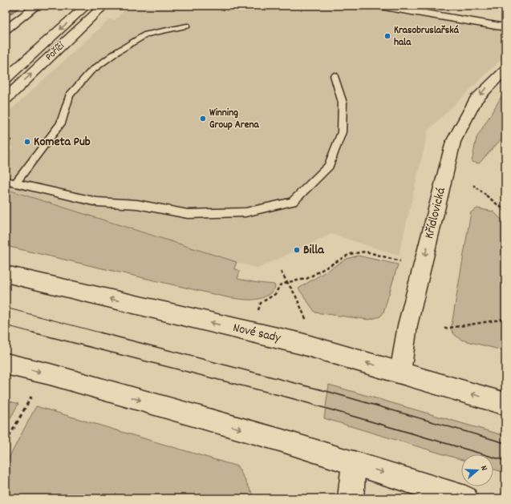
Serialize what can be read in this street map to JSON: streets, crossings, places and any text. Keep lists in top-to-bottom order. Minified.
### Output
{"streets":{"main road":["Poříčí","Křídlovická","Nové sady"]},"crossings":[["Křídlovická","Nové sady"]],"one_way":["Křídlovická"],"places":["Krasobruslařská hala","Winning Group Arena","Kometa Pub","Billa"],"north":"right"}
